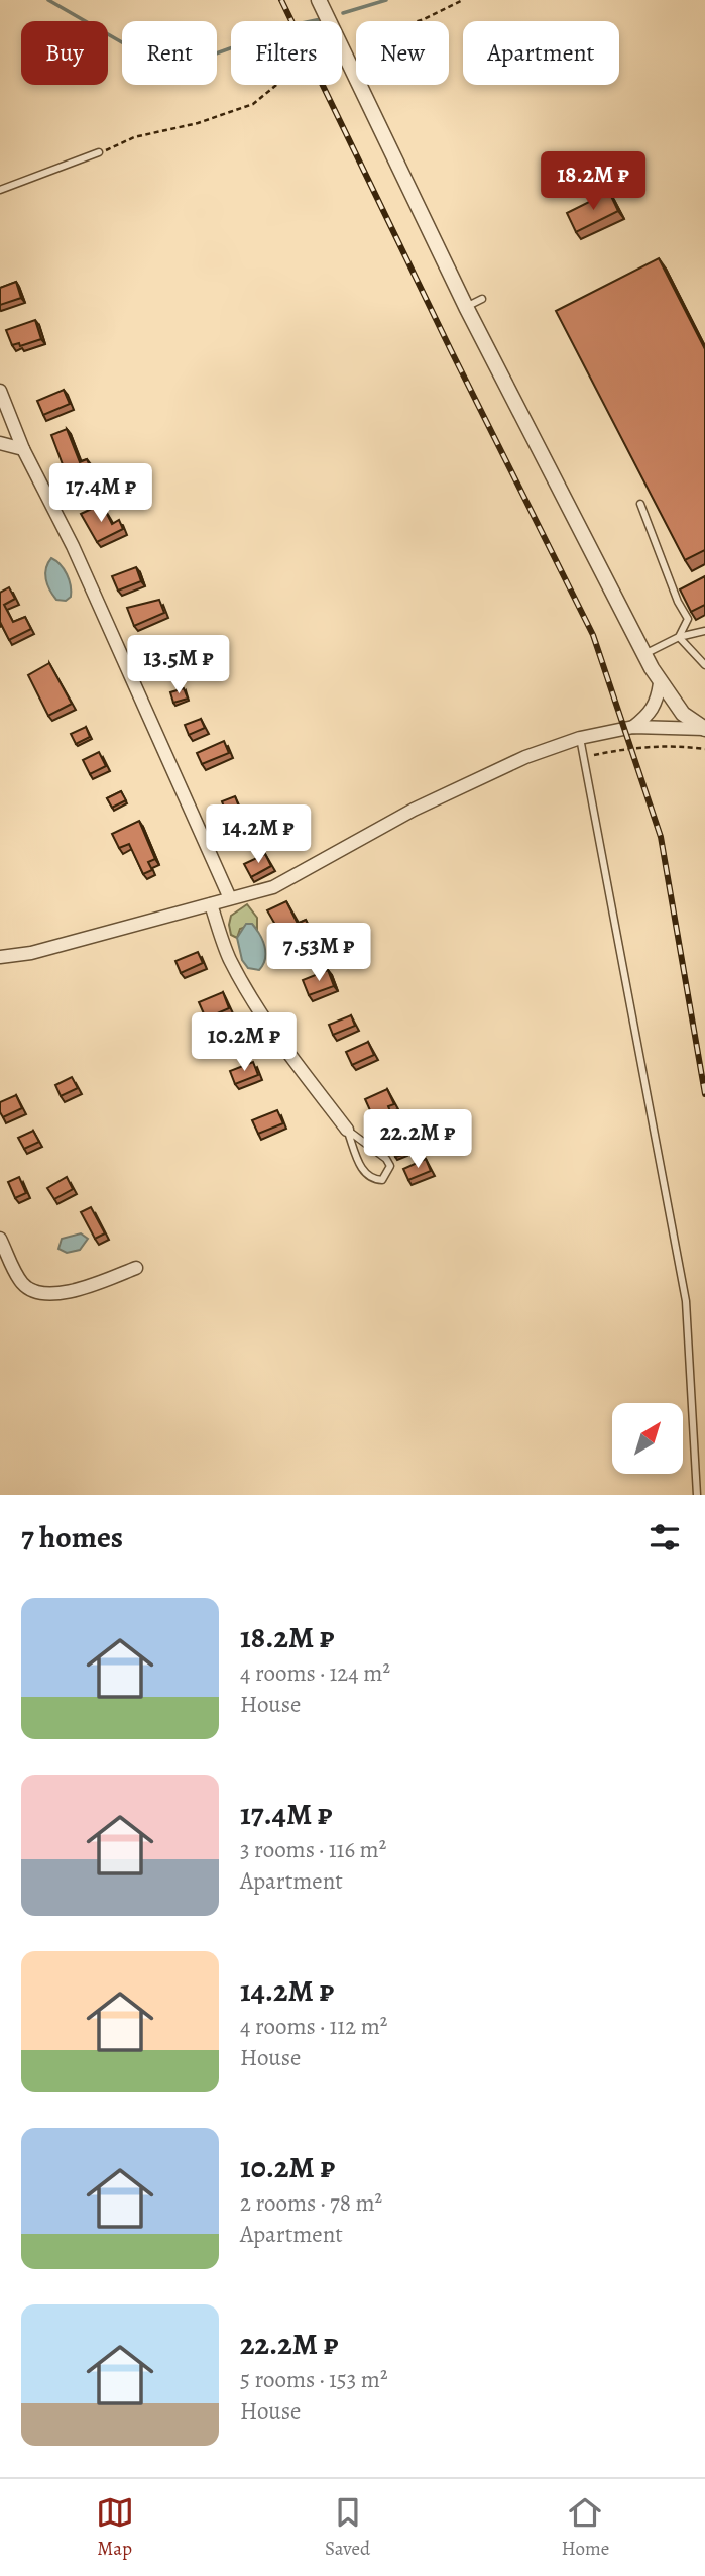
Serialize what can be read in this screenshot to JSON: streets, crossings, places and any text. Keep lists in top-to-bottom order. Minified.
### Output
{"north":"top right","page":{"chip":["Buy","Rent","Filters","New","Apartment"],"price":["18.2M ₽","17.4M ₽","13.5M ₽","14.2M ₽","7.53M ₽","10.2M ₽","22.2M ₽"],"heading":"7 homes","list":[{"name":"18.2M ₽","note":"4 rooms · 124 m² · House"},{"name":"17.4M ₽","note":"3 rooms · 116 m² · Apartment"},{"name":"14.2M ₽","note":"4 rooms · 112 m² · House"},{"name":"10.2M ₽","note":"2 rooms · 78 m² · Apartment"},{"name":"22.2M ₽","note":"5 rooms · 153 m² · House"}],"tabs":["Map","Saved","Home"]}}
